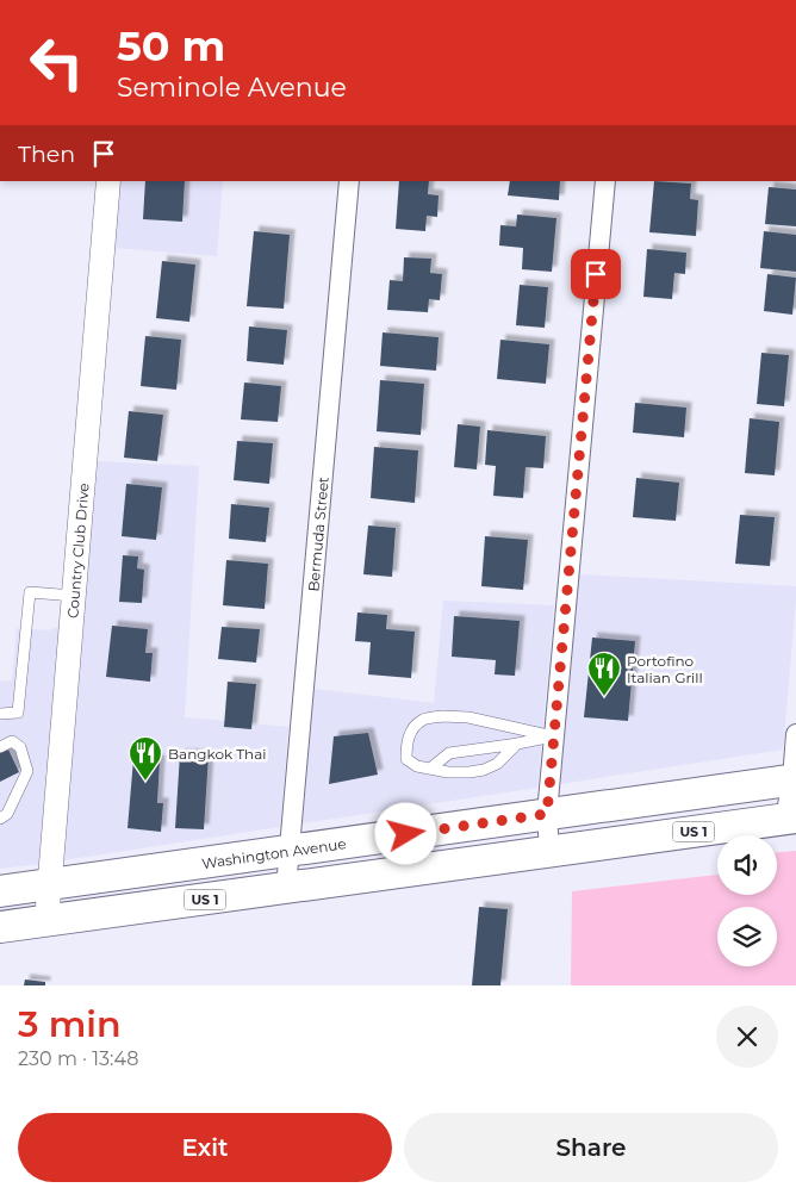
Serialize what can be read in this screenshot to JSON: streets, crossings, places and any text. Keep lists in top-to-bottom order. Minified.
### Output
{"streets":{"main road":["US 1","Washington Avenue"],"street":["Bermuda Street","Country Club Drive"]},"crossings":[["Bermuda Street","US 1"],["Bermuda Street","Washington Avenue"],["Country Club Drive","US 1"],["Country Club Drive","Washington Avenue"]],"places":{"restaurant":["Portofino Italian Grill","Bangkok Thai"]},"page":{"turn":["50 m","Seminole Avenue"],"then":"Then","heading":["3 min","230 m · 13:48"],"buttons":["Exit","Share"]}}
